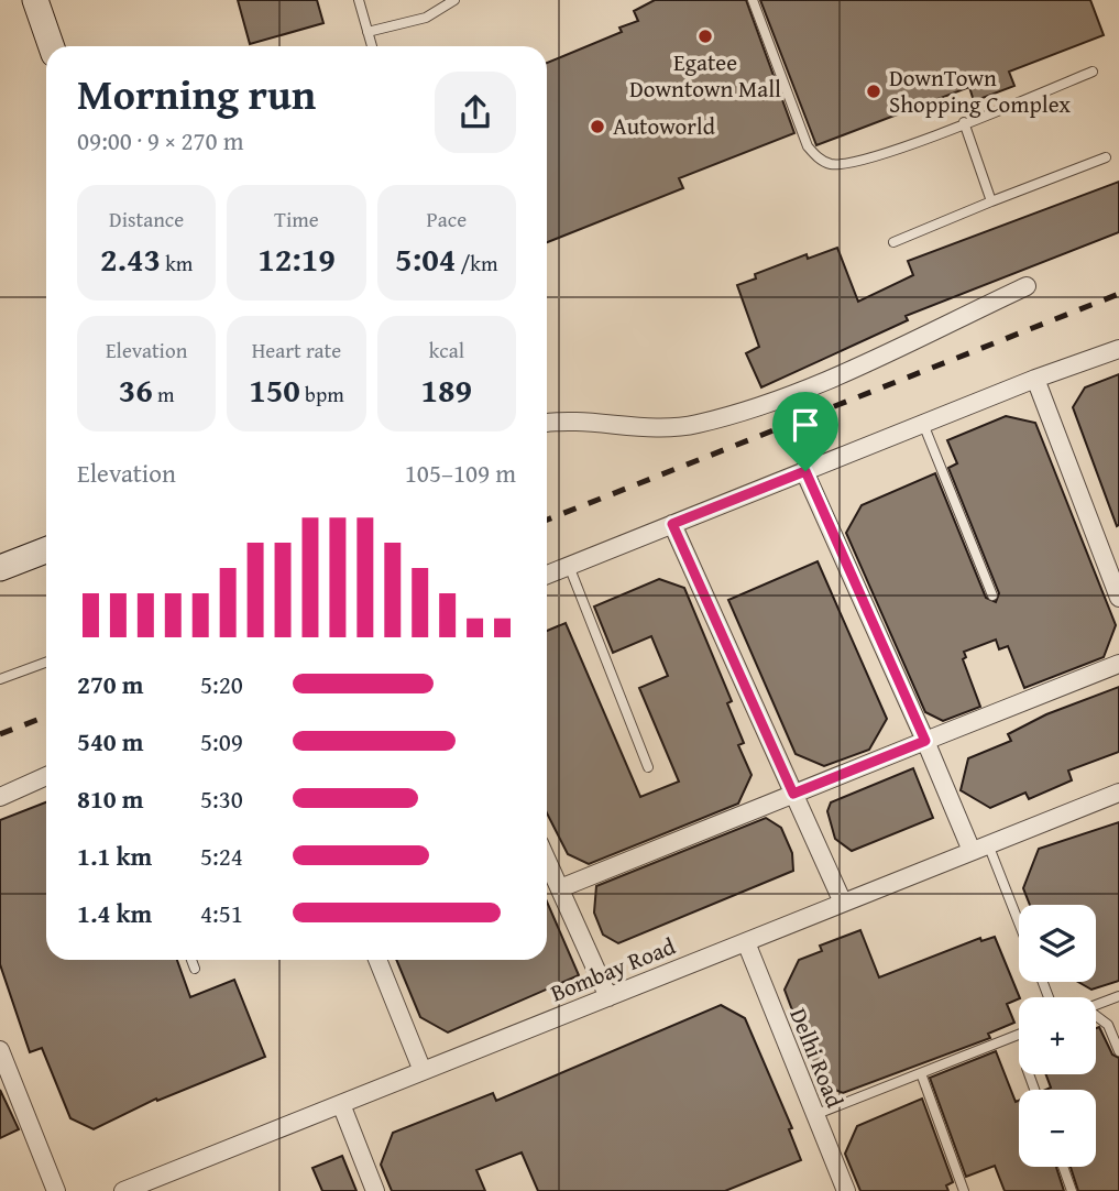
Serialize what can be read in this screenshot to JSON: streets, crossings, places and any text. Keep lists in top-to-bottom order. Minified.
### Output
{"streets":{"street":["Bombay Road","Delhi Road"]},"crossings":[["Bombay Road","Delhi Road"]],"places":["Egatee Downtown Mall","DownTown Shopping Complex","Autoworld"],"page":{"heading":["Morning run","09:00 · 9 × 270 m"],"stats":[["Distance","2.43 km"],["Time","12:19"],["Pace","5:04 /km"],["Elevation","36 m"],["Heart rate","150 bpm"],["kcal","189"]],"chart":["Elevation","105–109 m"],"list":[{"name":"270 m","note":"5:20"},{"name":"540 m","note":"5:09"},{"name":"810 m","note":"5:30"},{"name":"1.1 km","note":"5:24"},{"name":"1.4 km","note":"4:51"}],"map_buttons":["+","−"]}}
